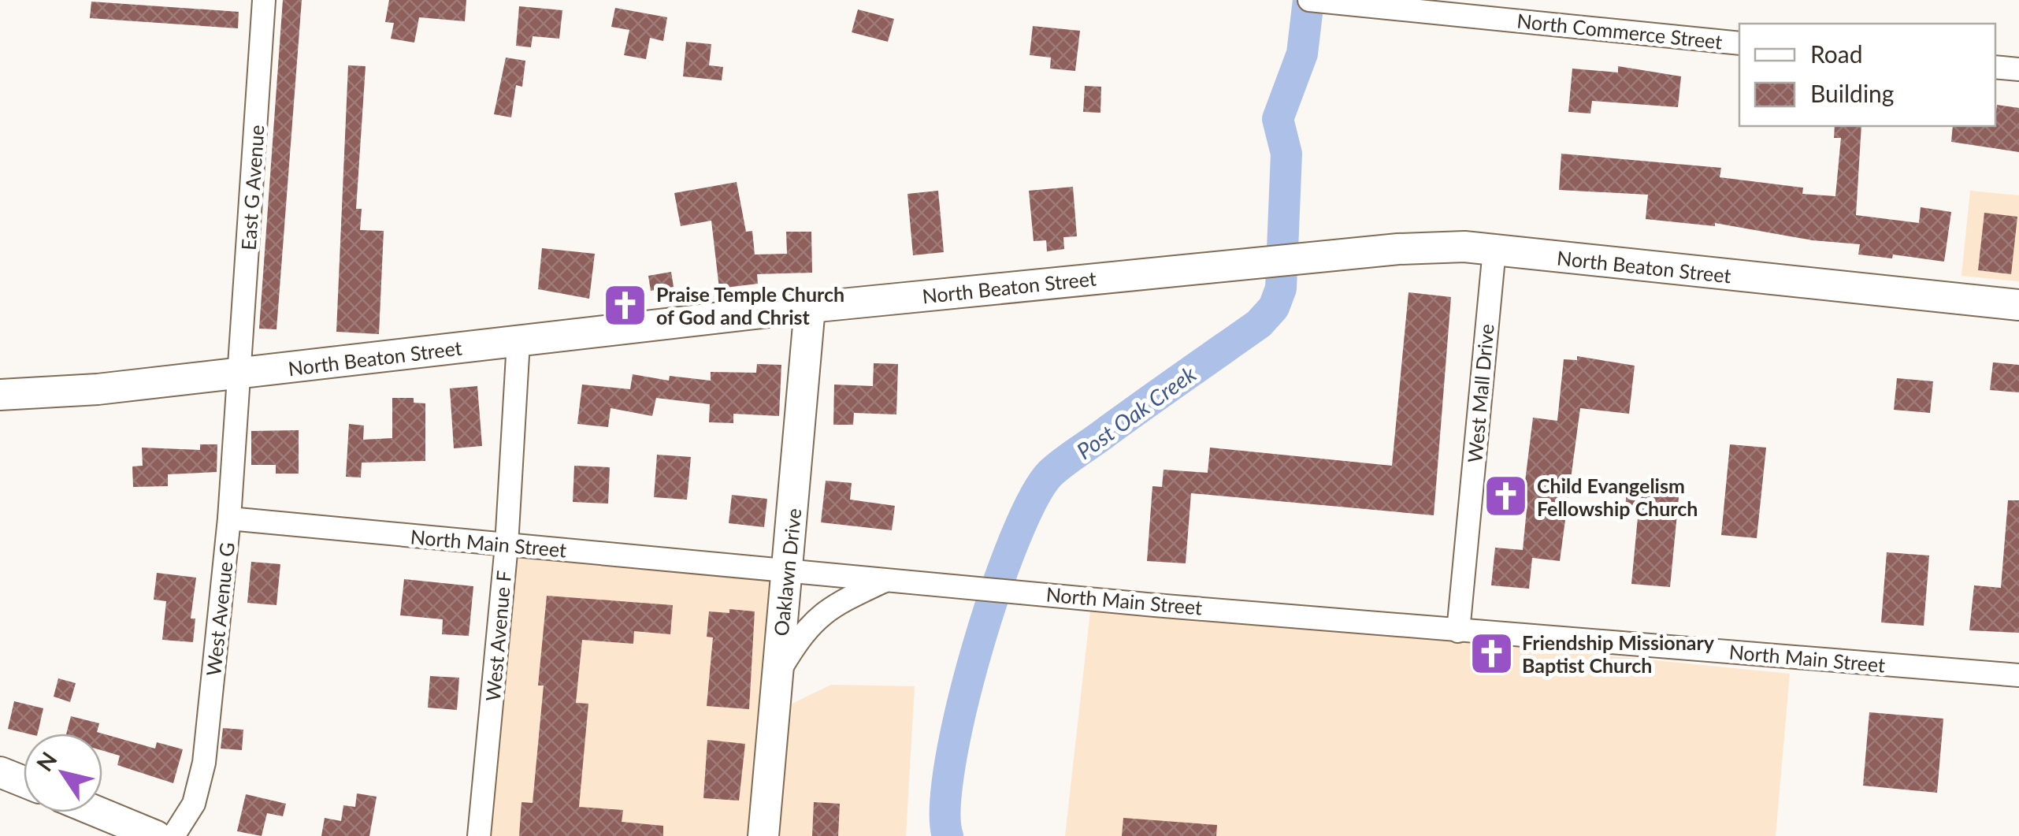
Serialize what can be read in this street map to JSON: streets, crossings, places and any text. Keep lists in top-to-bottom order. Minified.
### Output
{"streets":{"main road":["North Beaton Street","Oaklawn Drive"],"street":["North Commerce Street","East G Avenue","West Mall Drive","North Main Street","West Avenue G","West Avenue F"]},"crossings":[["East G Avenue","North Beaton Street"],["East G Avenue","West Avenue G"],["North Beaton Street","West Mall Drive"],["North Beaton Street","Oaklawn Drive"],["North Beaton Street","West Avenue G"],["North Beaton Street","West Avenue F"],["West Mall Drive","North Main Street"],["North Main Street","Oaklawn Drive"],["North Main Street","West Avenue G"],["North Main Street","West Avenue F"]],"water":["Post Oak Creek"],"places":{"church":["Praise Temple Church of God and Christ","Child Evangelism Fellowship Church","Friendship Missionary Baptist Church"]},"legend":["Road","Building"],"north":"top left"}
